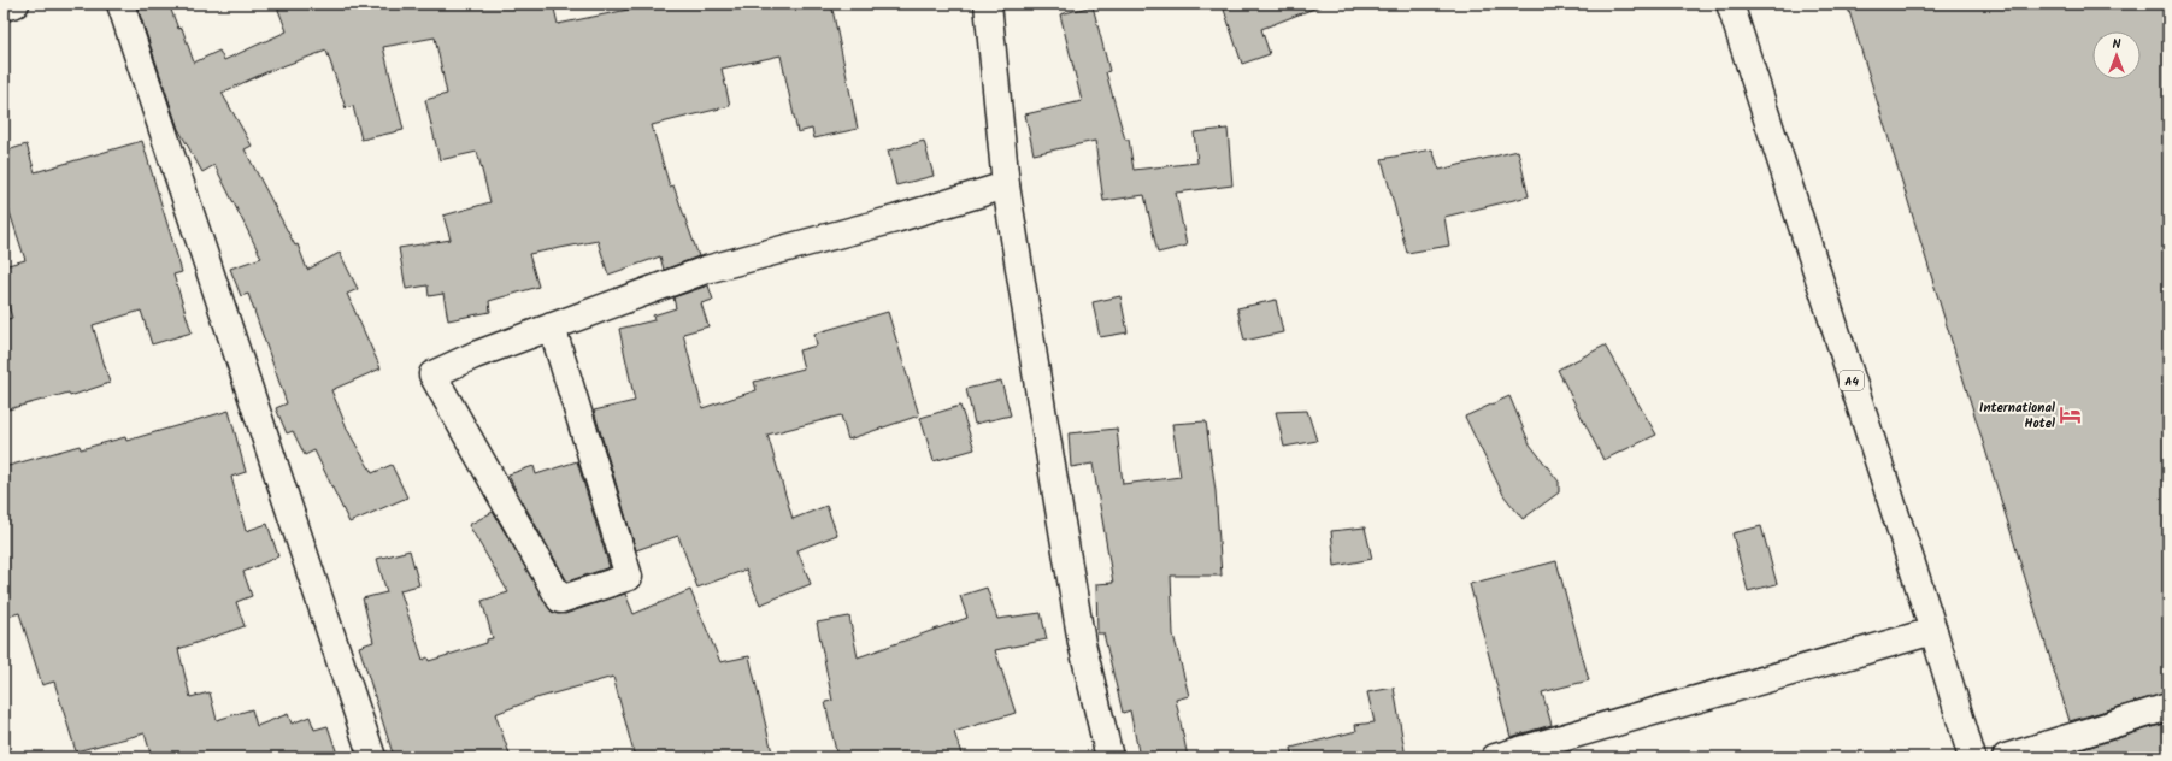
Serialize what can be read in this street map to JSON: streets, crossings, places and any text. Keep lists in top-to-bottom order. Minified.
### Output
{"streets":{"main road":["A4"]},"places":{"hotel":["International Hotel"]},"north":"top"}
